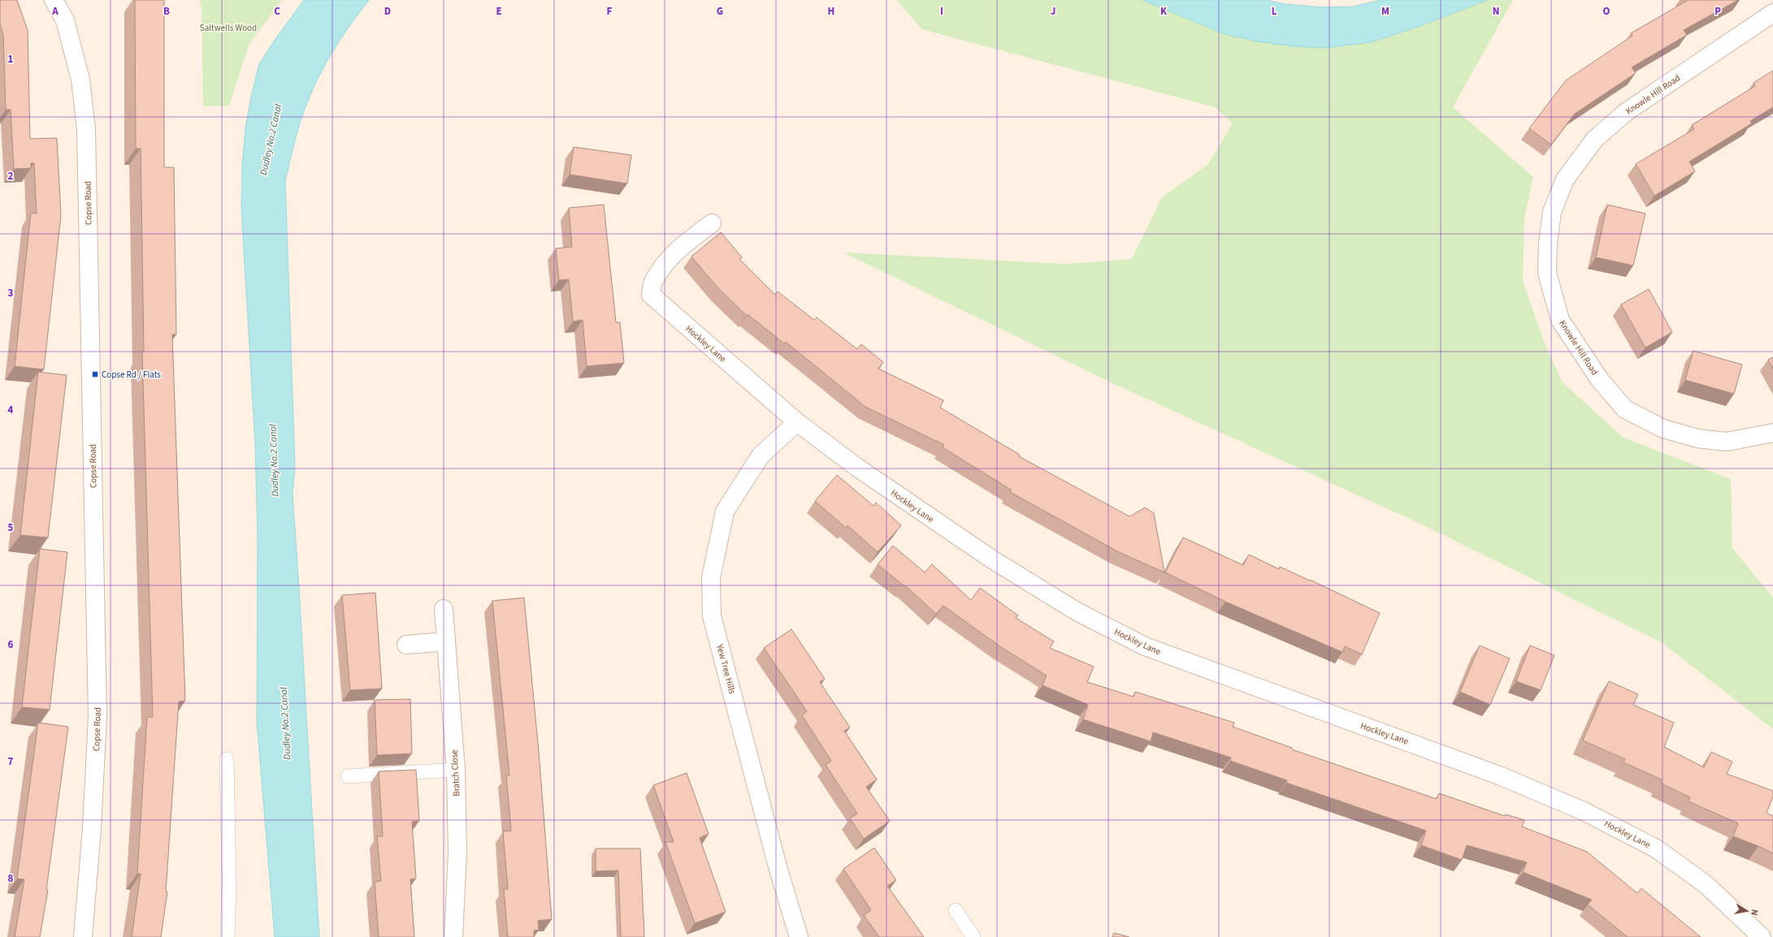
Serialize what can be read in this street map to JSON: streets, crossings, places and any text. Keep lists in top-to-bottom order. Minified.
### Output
{"streets":{"street":["Knowle Hill Road","Copse Road","Hockley Lane","Yew Tree Hills","Bratch Close"]},"crossings":[["Hockley Lane","Yew Tree Hills"]],"water":["Dudley No.2 Canal"],"parks":["Saltwells Wood"],"places":{"transit":["Copse Rd / Flats"]},"north":"right","grid":{"columns":["A","B","C","D","E","F","G","H","I","J","K","L","M","N","O","P"],"rows":["1","2","3","4","5","6","7","8"]}}
